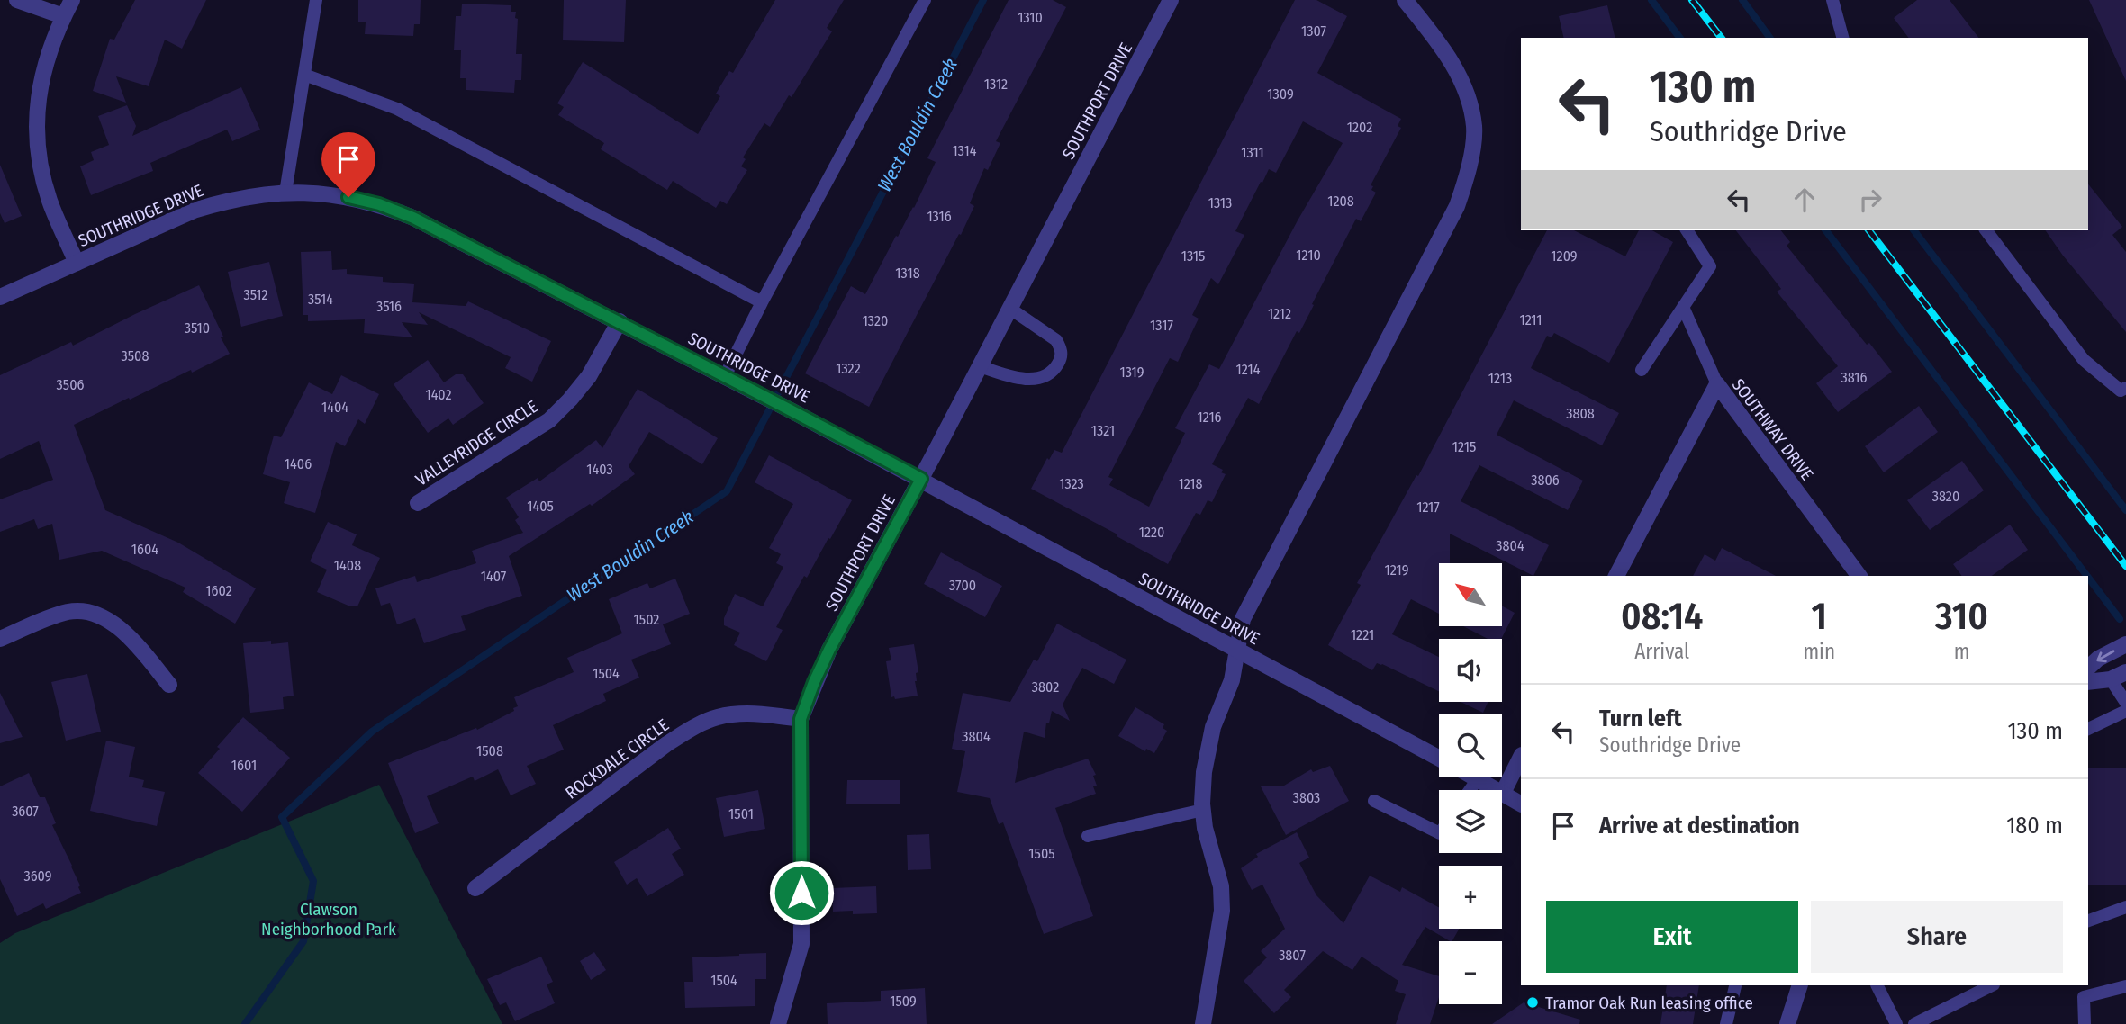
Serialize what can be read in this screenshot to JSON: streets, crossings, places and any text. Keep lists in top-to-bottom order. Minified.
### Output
{"streets":{"street":["SOUTHPORT DRIVE","SOUTHRIDGE DRIVE","SOUTHWAY DRIVE","VALLEYRIDGE CIRCLE","ROCKDALE CIRCLE"]},"crossings":[["SOUTHPORT DRIVE","SOUTHRIDGE DRIVE"],["SOUTHPORT DRIVE","ROCKDALE CIRCLE"],["SOUTHRIDGE DRIVE","VALLEYRIDGE CIRCLE"]],"water":["West Bouldin Creek"],"parks":["Clawson Neighborhood Park"],"places":["Tramor Oak Run leasing office"],"house_numbers":["1310","1307","1312","1309","1202","1314","1311","1208","1313","1316","1210","1315","1209","1318","3512","3514","3516","1212","1211","1320","1317","3510","3508","1322","1214","1319","3816","1213","3506","1402","1404","3808","1216","1321","1215","1406","1403","3806","1323","1218","3820","1405","1217","1220","3804","1604","1408","1219","1407","3700","1602","1502","1221","1504","3802","3804","1508","1601","3803","3607","1501","1505","3609","3807","1504","1509"],"north":"top left","page":{"turn":["130 m","Southridge Drive"],"map_buttons":["+","−"],"eta":["08:14","Arrival","1","min","310","m"],"list":[{"name":"Turn left","note":"Southridge Drive","value":"130 m"},{"name":"Arrive at destination","value":"180 m"}],"buttons":["Exit","Share"]}}
